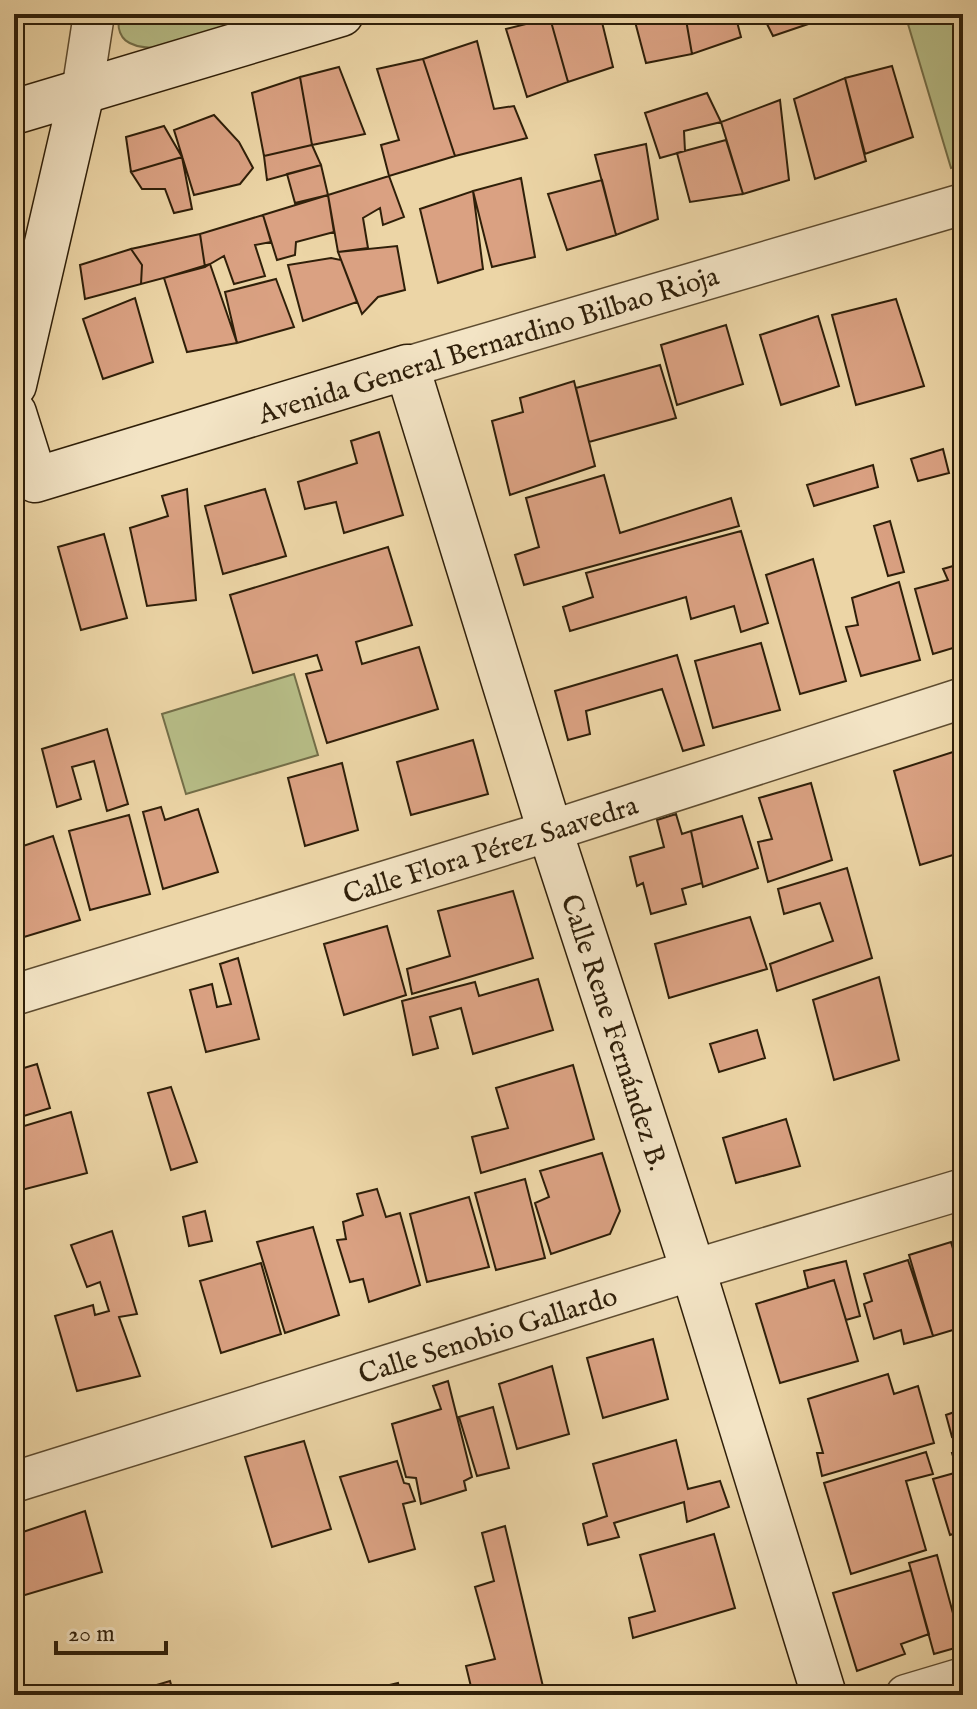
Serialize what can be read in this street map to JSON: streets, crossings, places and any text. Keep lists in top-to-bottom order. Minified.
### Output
{"streets":{"street":["Avenida General Bernardino Bilbao Rioja","Calle Flora Pérez Saavedra","Calle Rene Fernández B.","Calle Senobio Gallardo"]},"crossings":[["Avenida General Bernardino Bilbao Rioja","Calle Rene Fernández B."],["Calle Flora Pérez Saavedra","Calle Rene Fernández B."],["Calle Rene Fernández B.","Calle Senobio Gallardo"]],"scale_bar":"20 m"}
